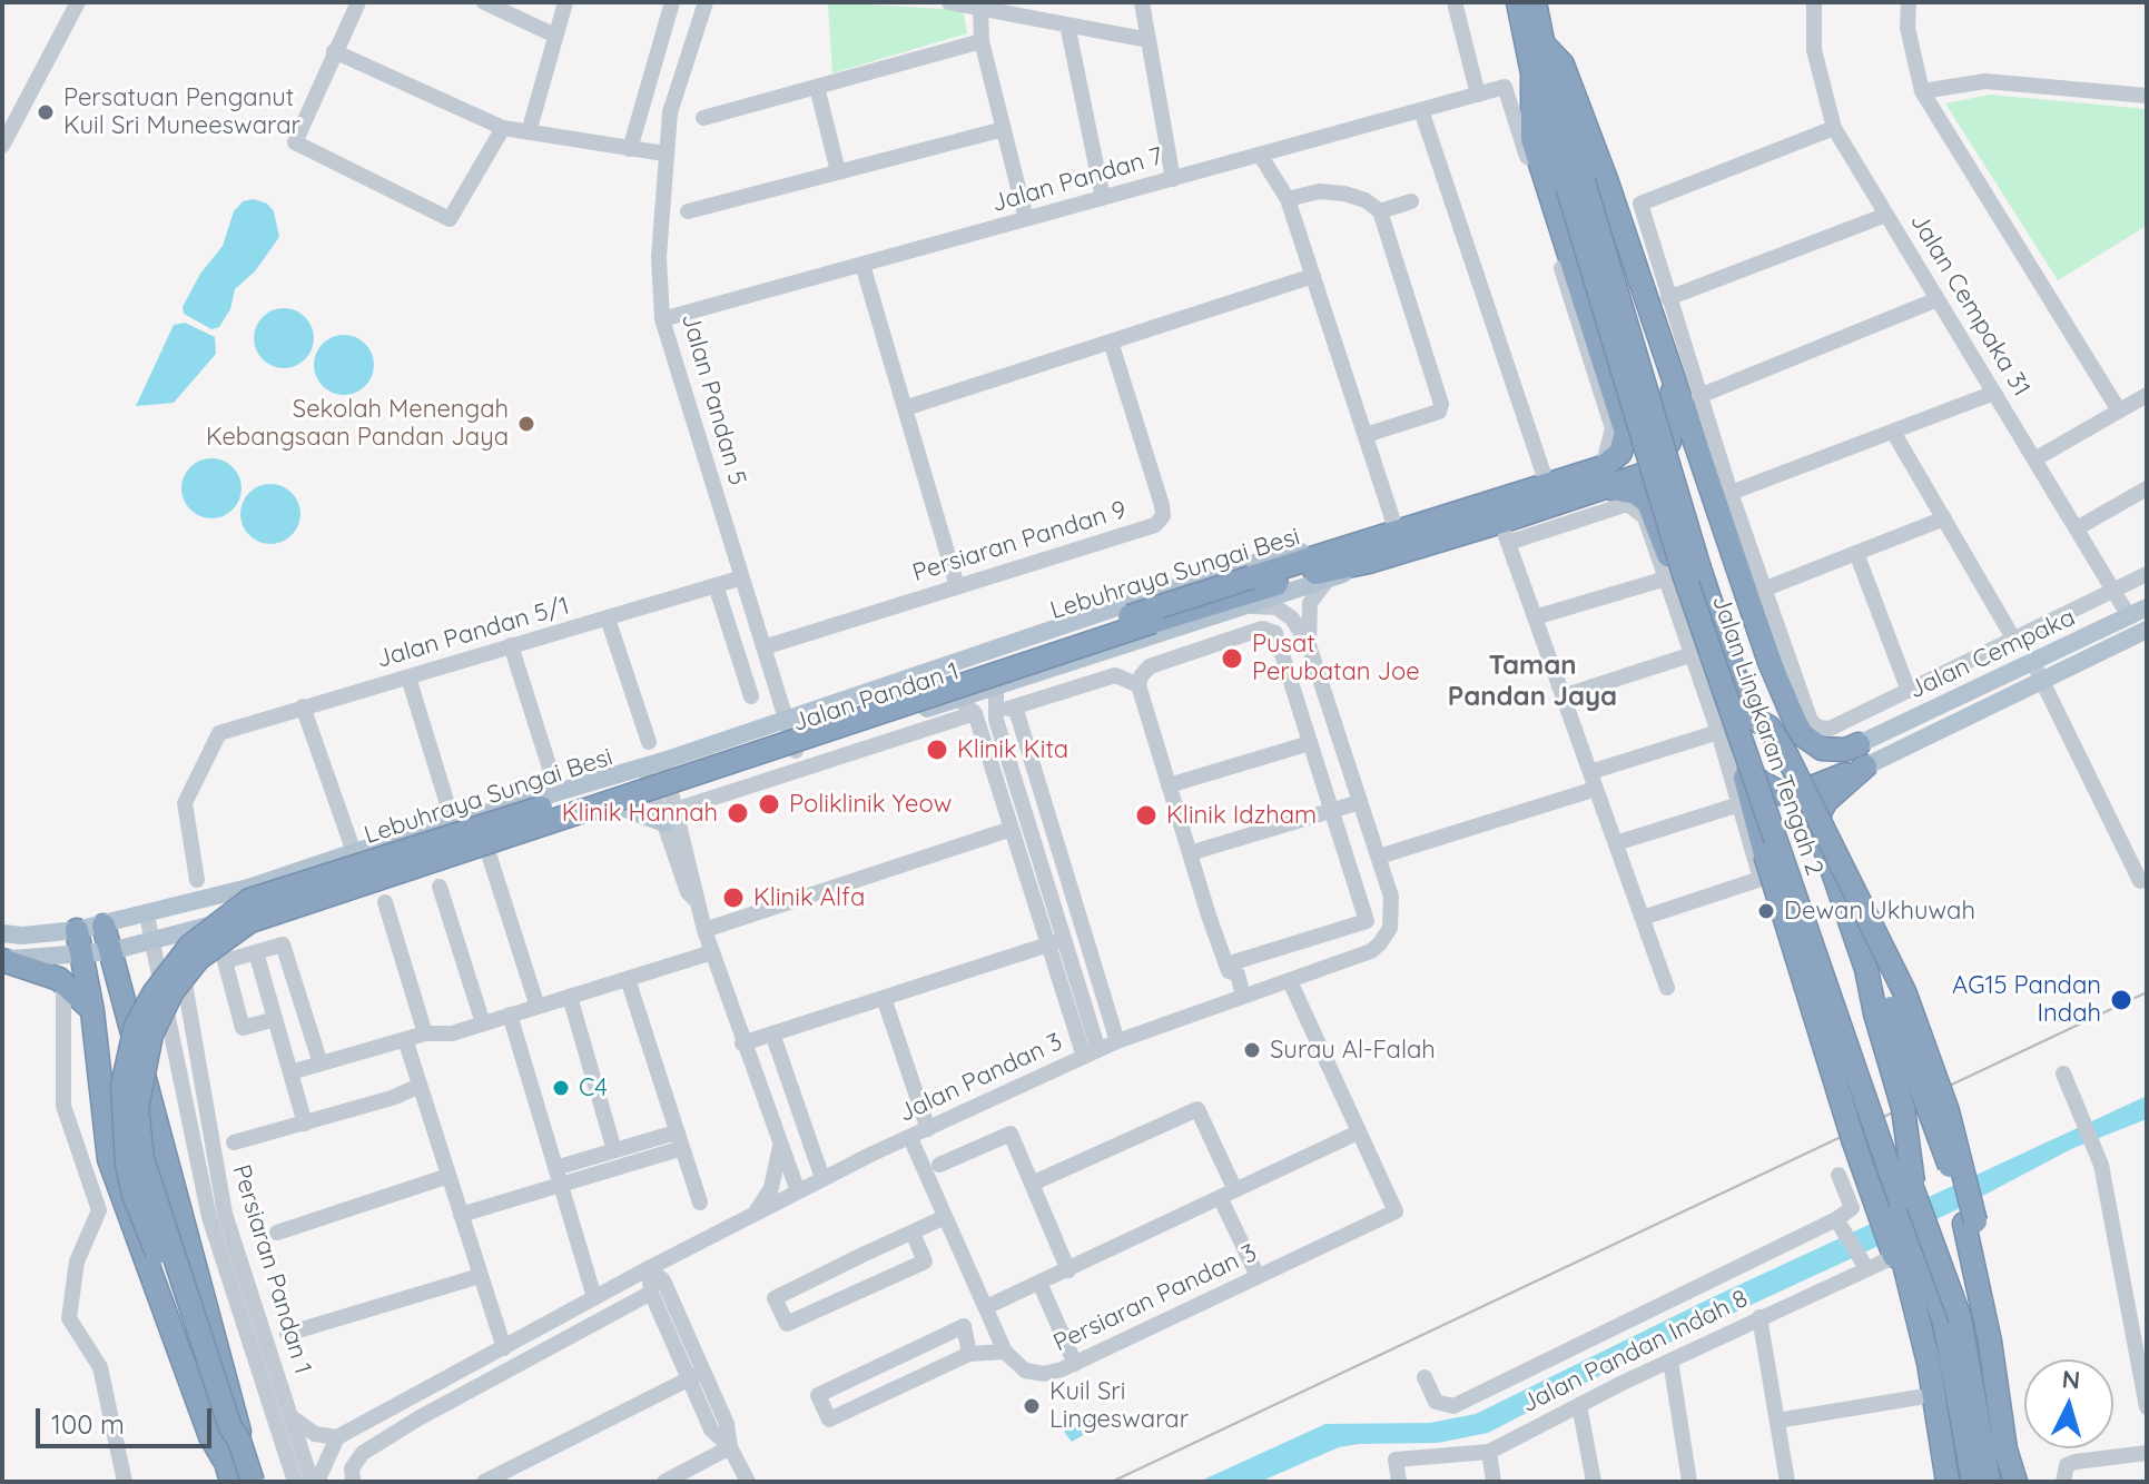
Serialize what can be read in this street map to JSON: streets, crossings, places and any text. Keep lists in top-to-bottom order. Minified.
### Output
{"streets":{"highway":["Lebuhraya Sungai Besi","Jalan Pandan 1","Jalan Lingkaran Tengah 2"],"main road":["Jalan Cempaka"],"street":["Jalan Pandan 7","Jalan Cempaka 31","Jalan Pandan 5","Persiaran Pandan 9","Jalan Pandan 5/1","Jalan Pandan 3","Persiaran Pandan 1","Persiaran Pandan 3","Jalan Pandan Indah 8"]},"crossings":[["Jalan Pandan 7","Jalan Pandan 5"],["Jalan Pandan 7","Jalan Pandan 1"],["Jalan Cempaka 31","Jalan Cempaka"],["Jalan Pandan 5","Persiaran Pandan 9"],["Jalan Pandan 5","Jalan Pandan 5/1"],["Jalan Pandan 5","Jalan Pandan 1"],["Lebuhraya Sungai Besi","Jalan Pandan 1"],["Jalan Pandan 1","Jalan Pandan 3"],["Jalan Pandan 1","Persiaran Pandan 1"]],"districts":["Taman Pandan Jaya"],"places":["Persatuan Penganut Kuil Sri Muneeswarar","Sekolah Menengah Kebangsaan Pandan Jaya","Pusat Perubatan Joe","Klinik Kita","Poliklinik Yeow","Klinik Hannah","Klinik Idzham","Klinik Alfa","Dewan Ukhuwah","AG15 Pandan Indah","Surau Al-Falah","C4","Kuil Sri Lingeswarar"],"scale_bar":"100 m","north":"top"}
